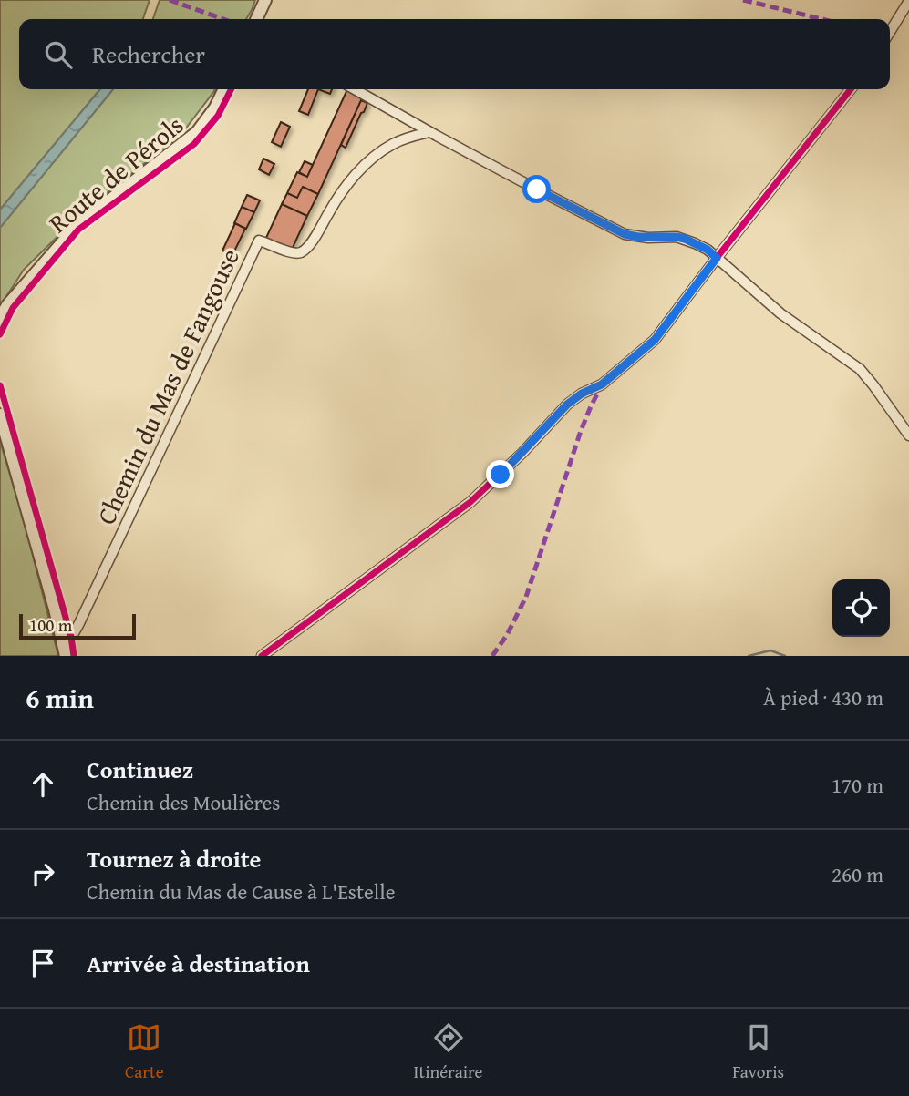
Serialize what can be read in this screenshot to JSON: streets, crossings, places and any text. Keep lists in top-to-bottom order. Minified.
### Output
{"streets":{"street":["Route de Pérols","Chemin du Mas de Fangouse"]},"scale_bar":"100 m","page":{"search":"Rechercher","scale":"100 m","heading":["6 min","À pied · 430 m"],"list":[["Continuez","Chemin des Moulières","170 m"],["Tournez à droite","Chemin du Mas de Cause à L'Estelle","260 m"],"Arrivée à destination"],"nav":["Carte","Itinéraire","Favoris"]}}
